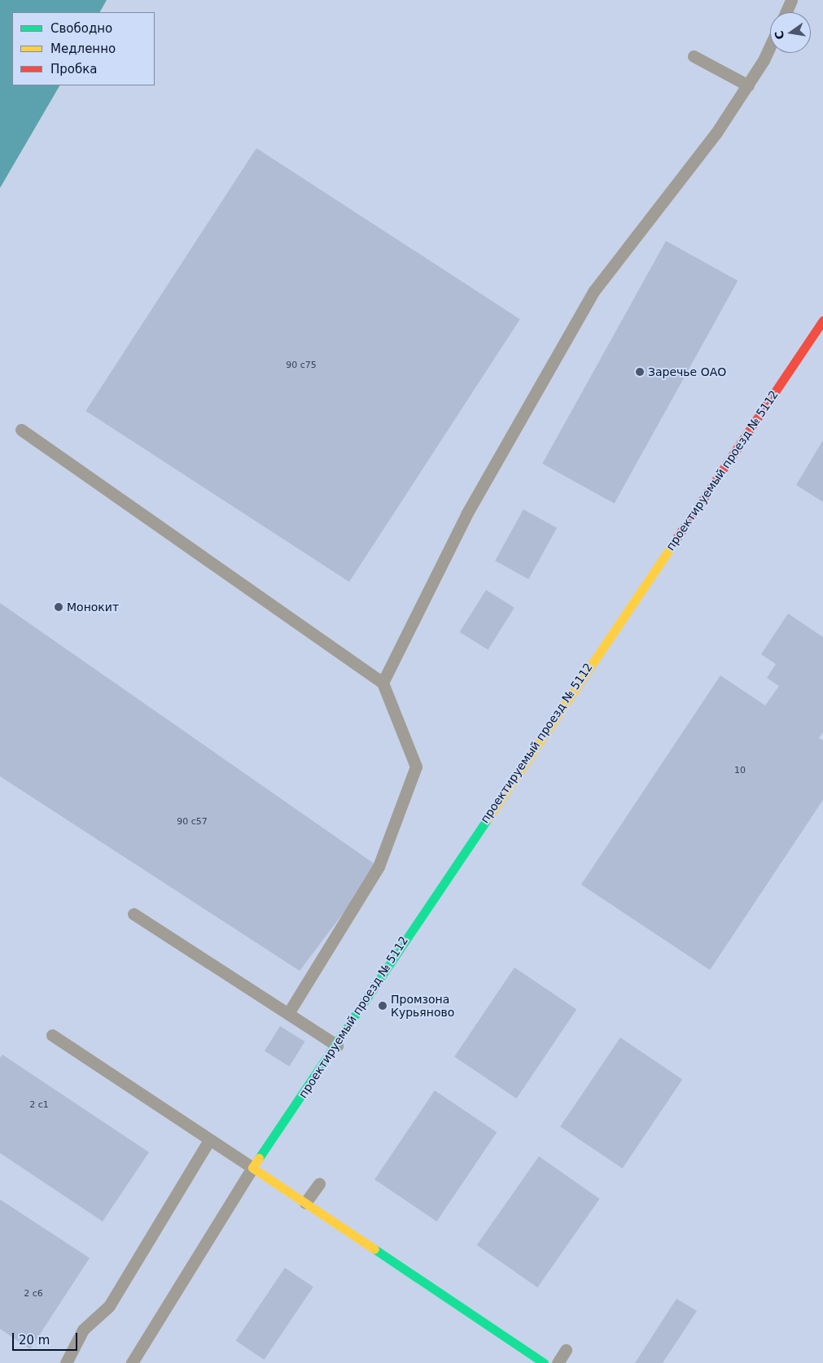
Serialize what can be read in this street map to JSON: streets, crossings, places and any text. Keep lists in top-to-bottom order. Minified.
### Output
{"streets":{"street":["проектируемый проезд № 5112"]},"places":["Заречье ОАО","Монокит","Промзона Курьяново"],"house_numbers":["90 с75","10","90 с57","2 с1","2 с6"],"legend":["Свободно","Медленно","Пробка"],"scale_bar":"20 m","north":"left"}
